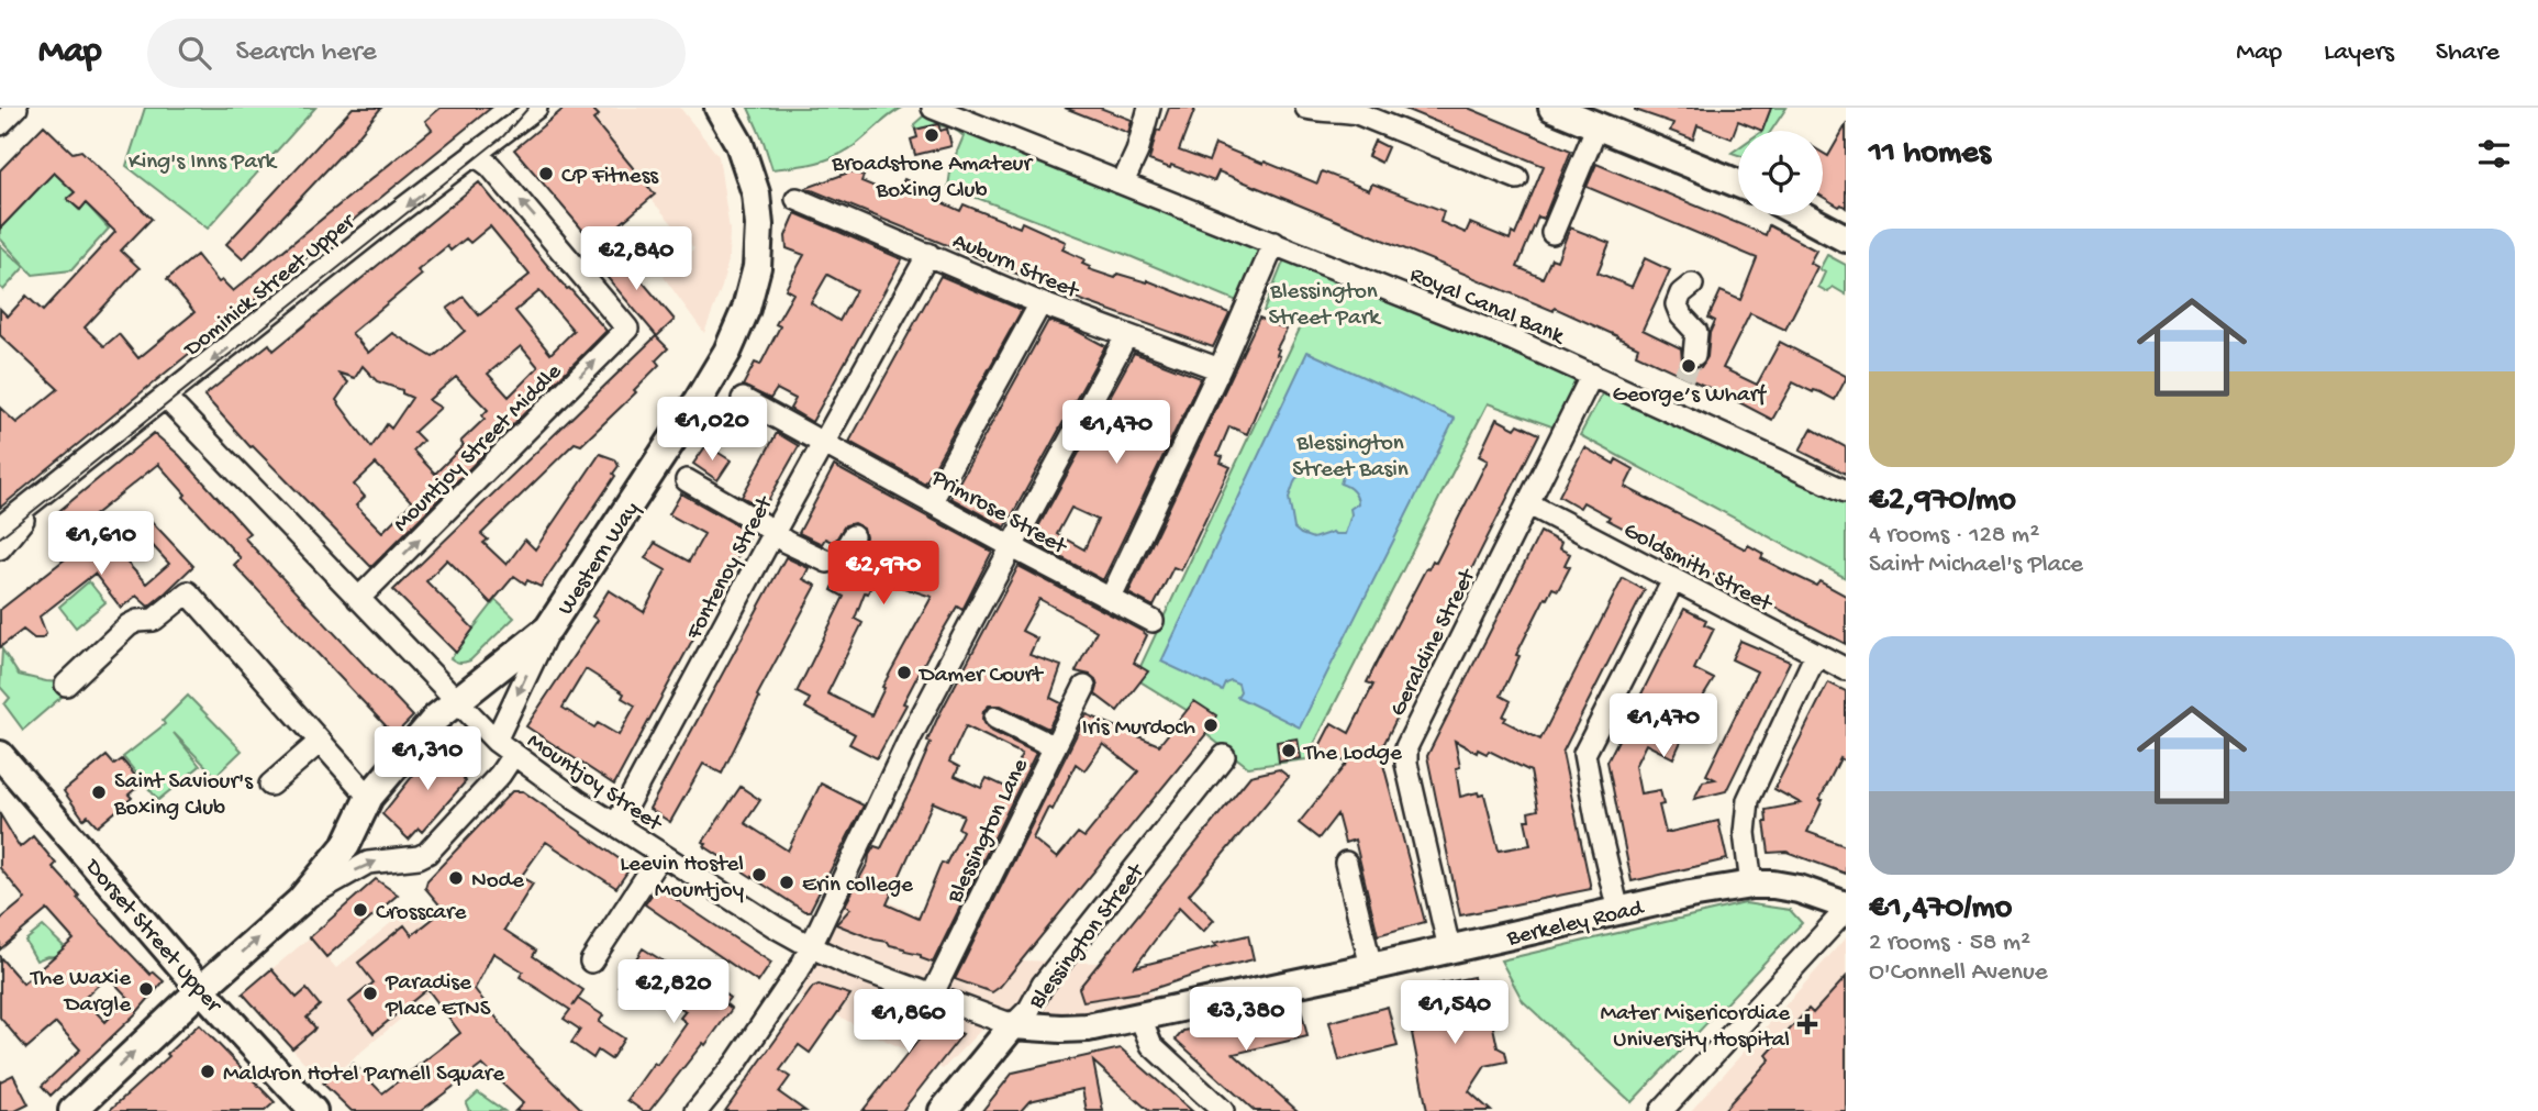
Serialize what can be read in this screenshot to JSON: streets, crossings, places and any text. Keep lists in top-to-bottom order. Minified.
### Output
{"streets":{"main road":["Western Way","Berkeley Road","Dorset Street Upper","Blessington Street"],"street":["Auburn Street","Dominick Street Upper","Royal Canal Bank","Mountjoy Street Middle","Primrose Street","Goldsmith Street","Fontenoy Street","Geraldine Street","Mountjoy Street","Blessington Lane"]},"crossings":[["Auburn Street","Fontenoy Street"],["Dominick Street Upper","Mountjoy Street Middle"],["Dominick Street Upper","Mountjoy Street"],["Royal Canal Bank","Geraldine Street"],["Mountjoy Street Middle","Mountjoy Street"],["Primrose Street","Fontenoy Street"],["Western Way","Mountjoy Street"],["Western Way","Dorset Street Upper"],["Goldsmith Street","Geraldine Street"],["Fontenoy Street","Mountjoy Street"],["Geraldine Street","Berkeley Road"],["Mountjoy Street","Blessington Lane"],["Mountjoy Street","Berkeley Road"],["Mountjoy Street","Blessington Street"],["Berkeley Road","Blessington Street"]],"one_way":["Dominick Street Upper"],"parks":["King's Inns Park","Blessington Street Park","Blessington Street Basin"],"places":{"other":["Broadstone Amateur Boxing Club","CP Fitness","George’s Wharf","Damer Court","Iris Murdoch","The Lodge","Saint Saviour's Boxing Club","Leevin Hostel Mountjoy","Node","Erin college","Crosscare","The Waxie Dargle","Paradise Place ETNS","Maldron Hotel Parnell Square"],"health":["Mater Misericordiae University Hospital"]},"page":{"header":"Map","search":"Search here","nav":["Map","Layers","Share"],"heading":"11 homes","list":[{"name":"€2,970/mo","note":"4 rooms · 128 m² · Saint Michael's Place"},{"name":"€1,470/mo","note":"2 rooms · 58 m² · O'Connell Avenue"}],"price":["€2,840","€1,020","€1,470","€1,610","€2,970","€1,470","€1,310","€2,820","€1,540","€3,380","€1,860"]}}
